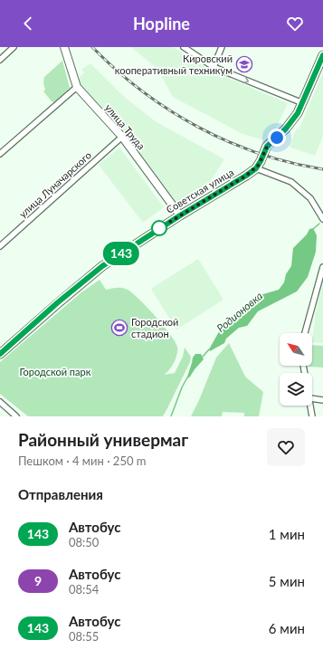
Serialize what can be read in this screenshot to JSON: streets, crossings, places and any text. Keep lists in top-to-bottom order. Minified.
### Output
{"streets":{"main road":["Советская улица"],"street":["улица Труда","улица Луначарского"]},"crossings":[["улица Труда","улица Луначарского"],["улица Труда","Советская улица"]],"water":["Родионовка"],"parks":["Городской парк"],"places":{"school or university":["Кировский кооперативный техникум"],"sports":["Городской стадион"]},"lines":["bus line 143"],"north":"top left","page":{"header":"Hopline","on_map":"143","heading":[["Районный универмаг","Пешком · 4 мин · 250 m"],"Отправления"],"list":[{"mark":"143","name":"Автобус","note":"08:50","value":"1 мин"},{"mark":"9","name":"Автобус","note":"08:54","value":"5 мин"},{"mark":"143","name":"Автобус","note":"08:55","value":"6 мин"}]}}
